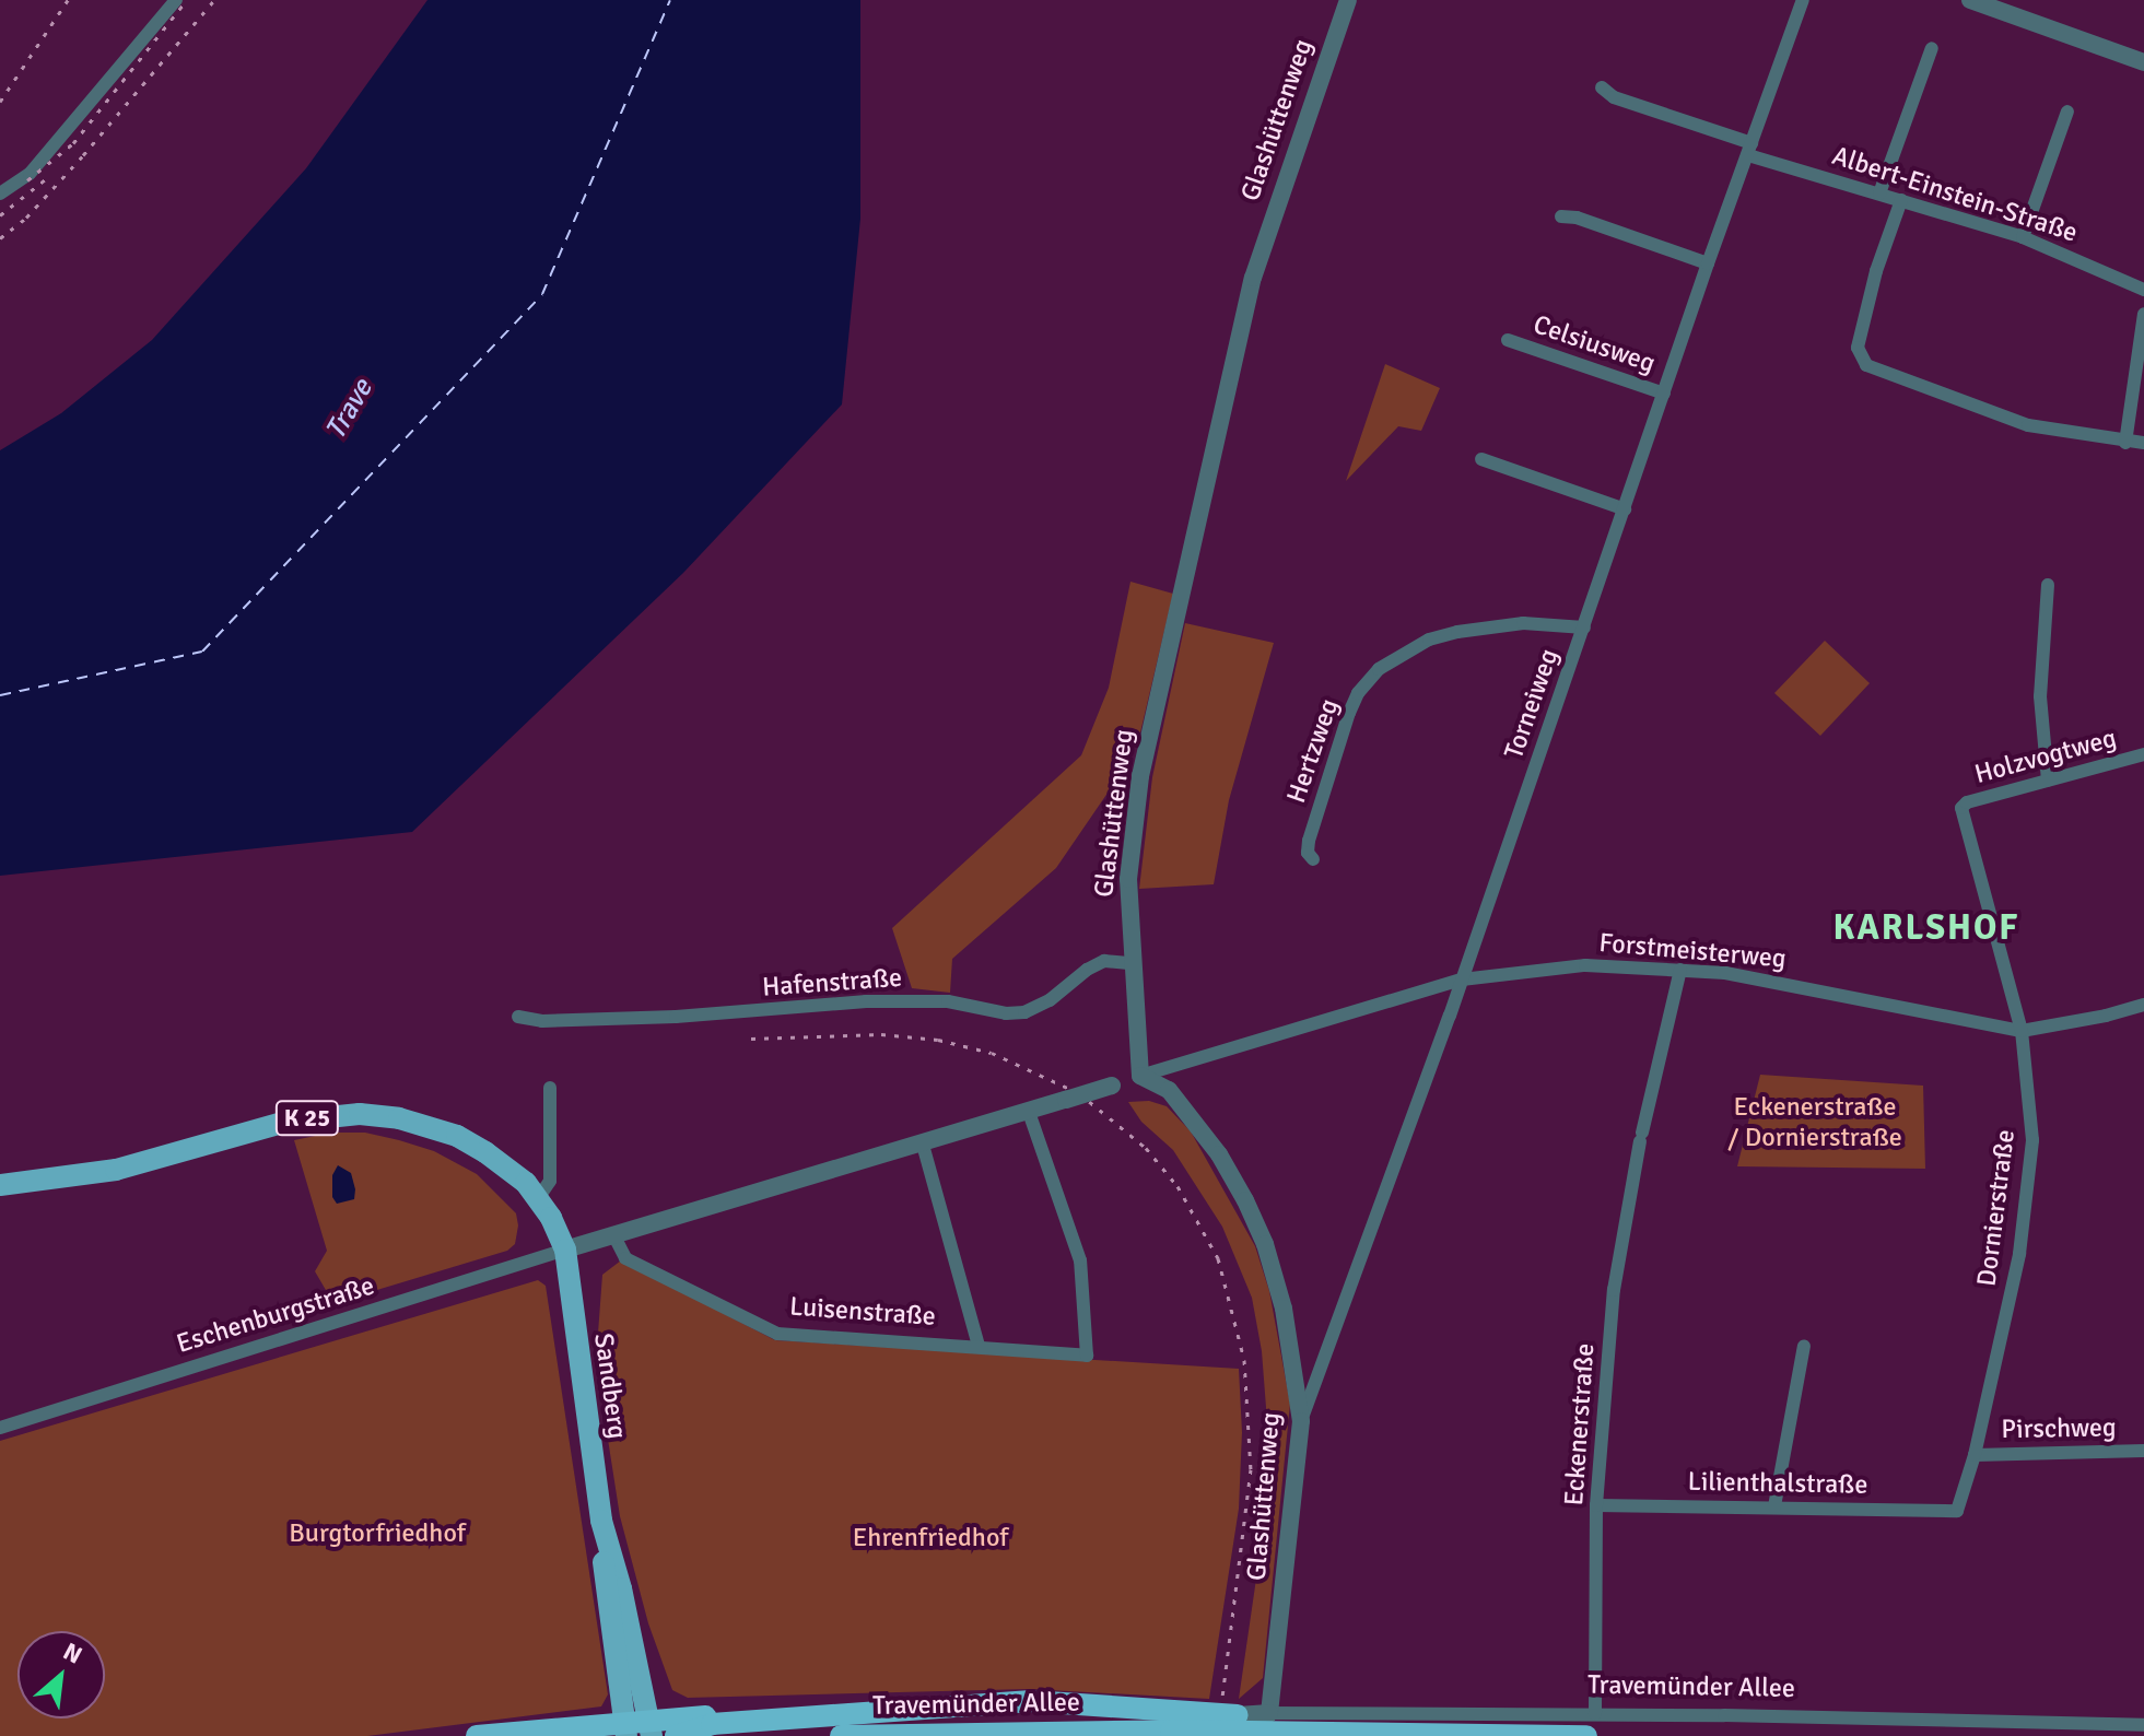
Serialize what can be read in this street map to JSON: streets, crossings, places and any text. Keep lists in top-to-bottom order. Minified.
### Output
{"streets":{"highway":["Travemünder Allee"],"main road":["K 25","Sandberg"],"street":["Glashüttenweg","Albert-Einstein-Straße","Celsiusweg","Torneiweg","Hertzweg","Holzvogtweg","Forstmeisterweg","Hafenstraße","Dornierstraße","Luisenstraße","Eschenburgstraße","Eckenerstraße","Pirschweg","Lilienthalstraße"]},"crossings":[["Glashüttenweg","Torneiweg"],["Glashüttenweg","Forstmeisterweg"],["Glashüttenweg","Hafenstraße"],["Glashüttenweg","Travemünder Allee"],["Albert-Einstein-Straße","Torneiweg"],["Celsiusweg","Torneiweg"],["Torneiweg","Hertzweg"],["Torneiweg","Forstmeisterweg"],["Holzvogtweg","Dornierstraße"],["Forstmeisterweg","Dornierstraße"],["Forstmeisterweg","Eckenerstraße"],["K 25","Eschenburgstraße"],["K 25","Sandberg"],["Dornierstraße","Pirschweg"],["Dornierstraße","Lilienthalstraße"],["Eschenburgstraße","Sandberg"],["Eckenerstraße","Lilienthalstraße"],["Eckenerstraße","Travemünder Allee"]],"districts":["KARLSHOF"],"water":["Trave"],"parks":["Eckenerstraße / Dornierstraße","Burgtorfriedhof","Ehrenfriedhof"],"north":"top right"}
